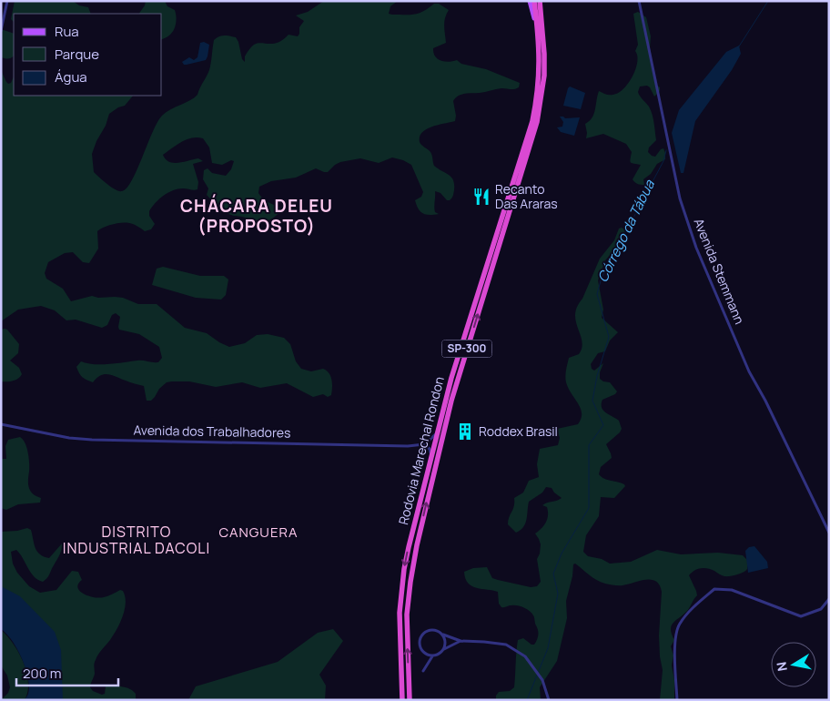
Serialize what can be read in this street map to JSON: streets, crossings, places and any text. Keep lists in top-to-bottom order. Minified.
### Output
{"streets":{"highway":["SP-300","Rodovia Marechal Rondon"],"street":["Avenida Stemmann","Avenida dos Trabalhadores"]},"districts":["CHÁCARA DELEU (PROPOSTO)","DISTRITO INDUSTRIAL DACOLI","CANGUERA"],"water":["Córrego da Tábua"],"places":{"restaurant":["Recanto Das Araras"],"building":["Roddex Brasil"]},"legend":["Rua","Parque","Água"],"scale_bar":"200 m","north":"left"}
